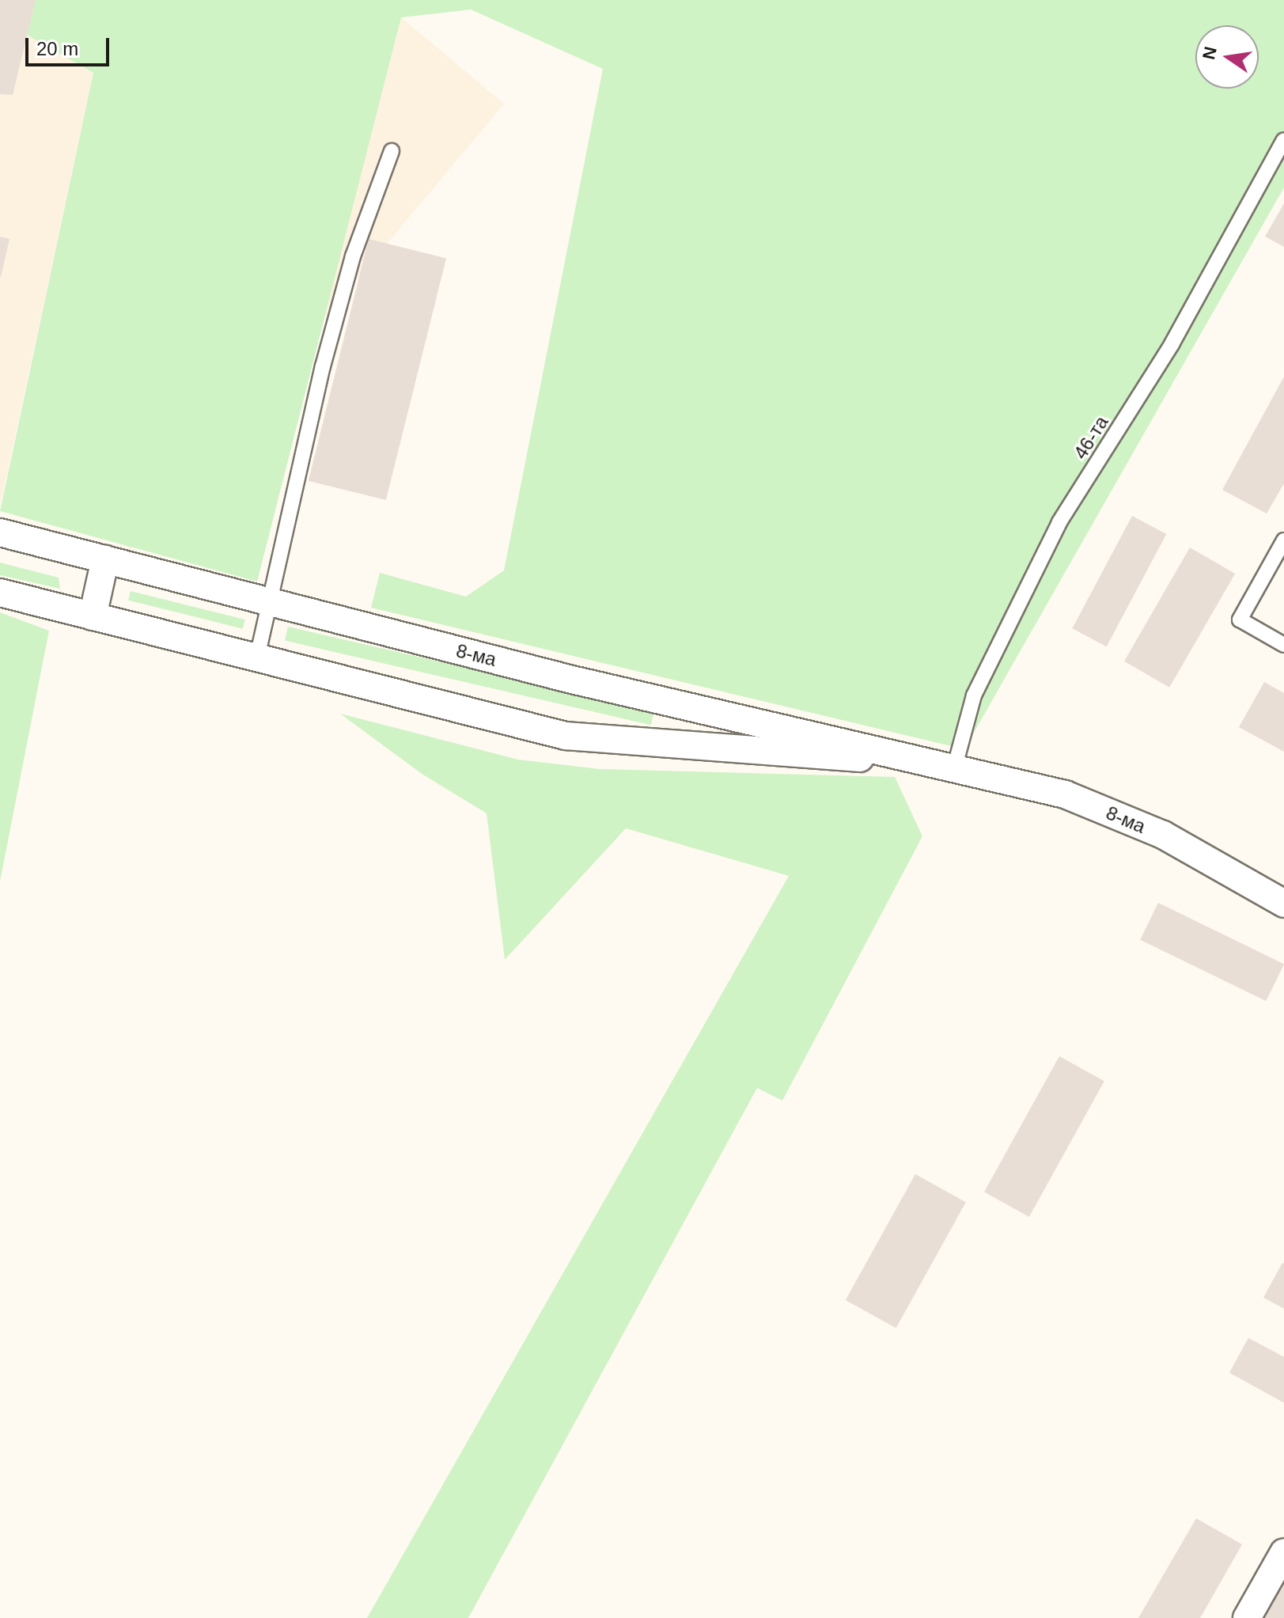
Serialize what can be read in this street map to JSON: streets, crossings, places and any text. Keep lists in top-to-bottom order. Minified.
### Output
{"streets":{"street":["8-ма"],"lane":["46-та"]},"crossings":[["46-та","8-ма"]],"scale_bar":"20 m","north":"left"}
